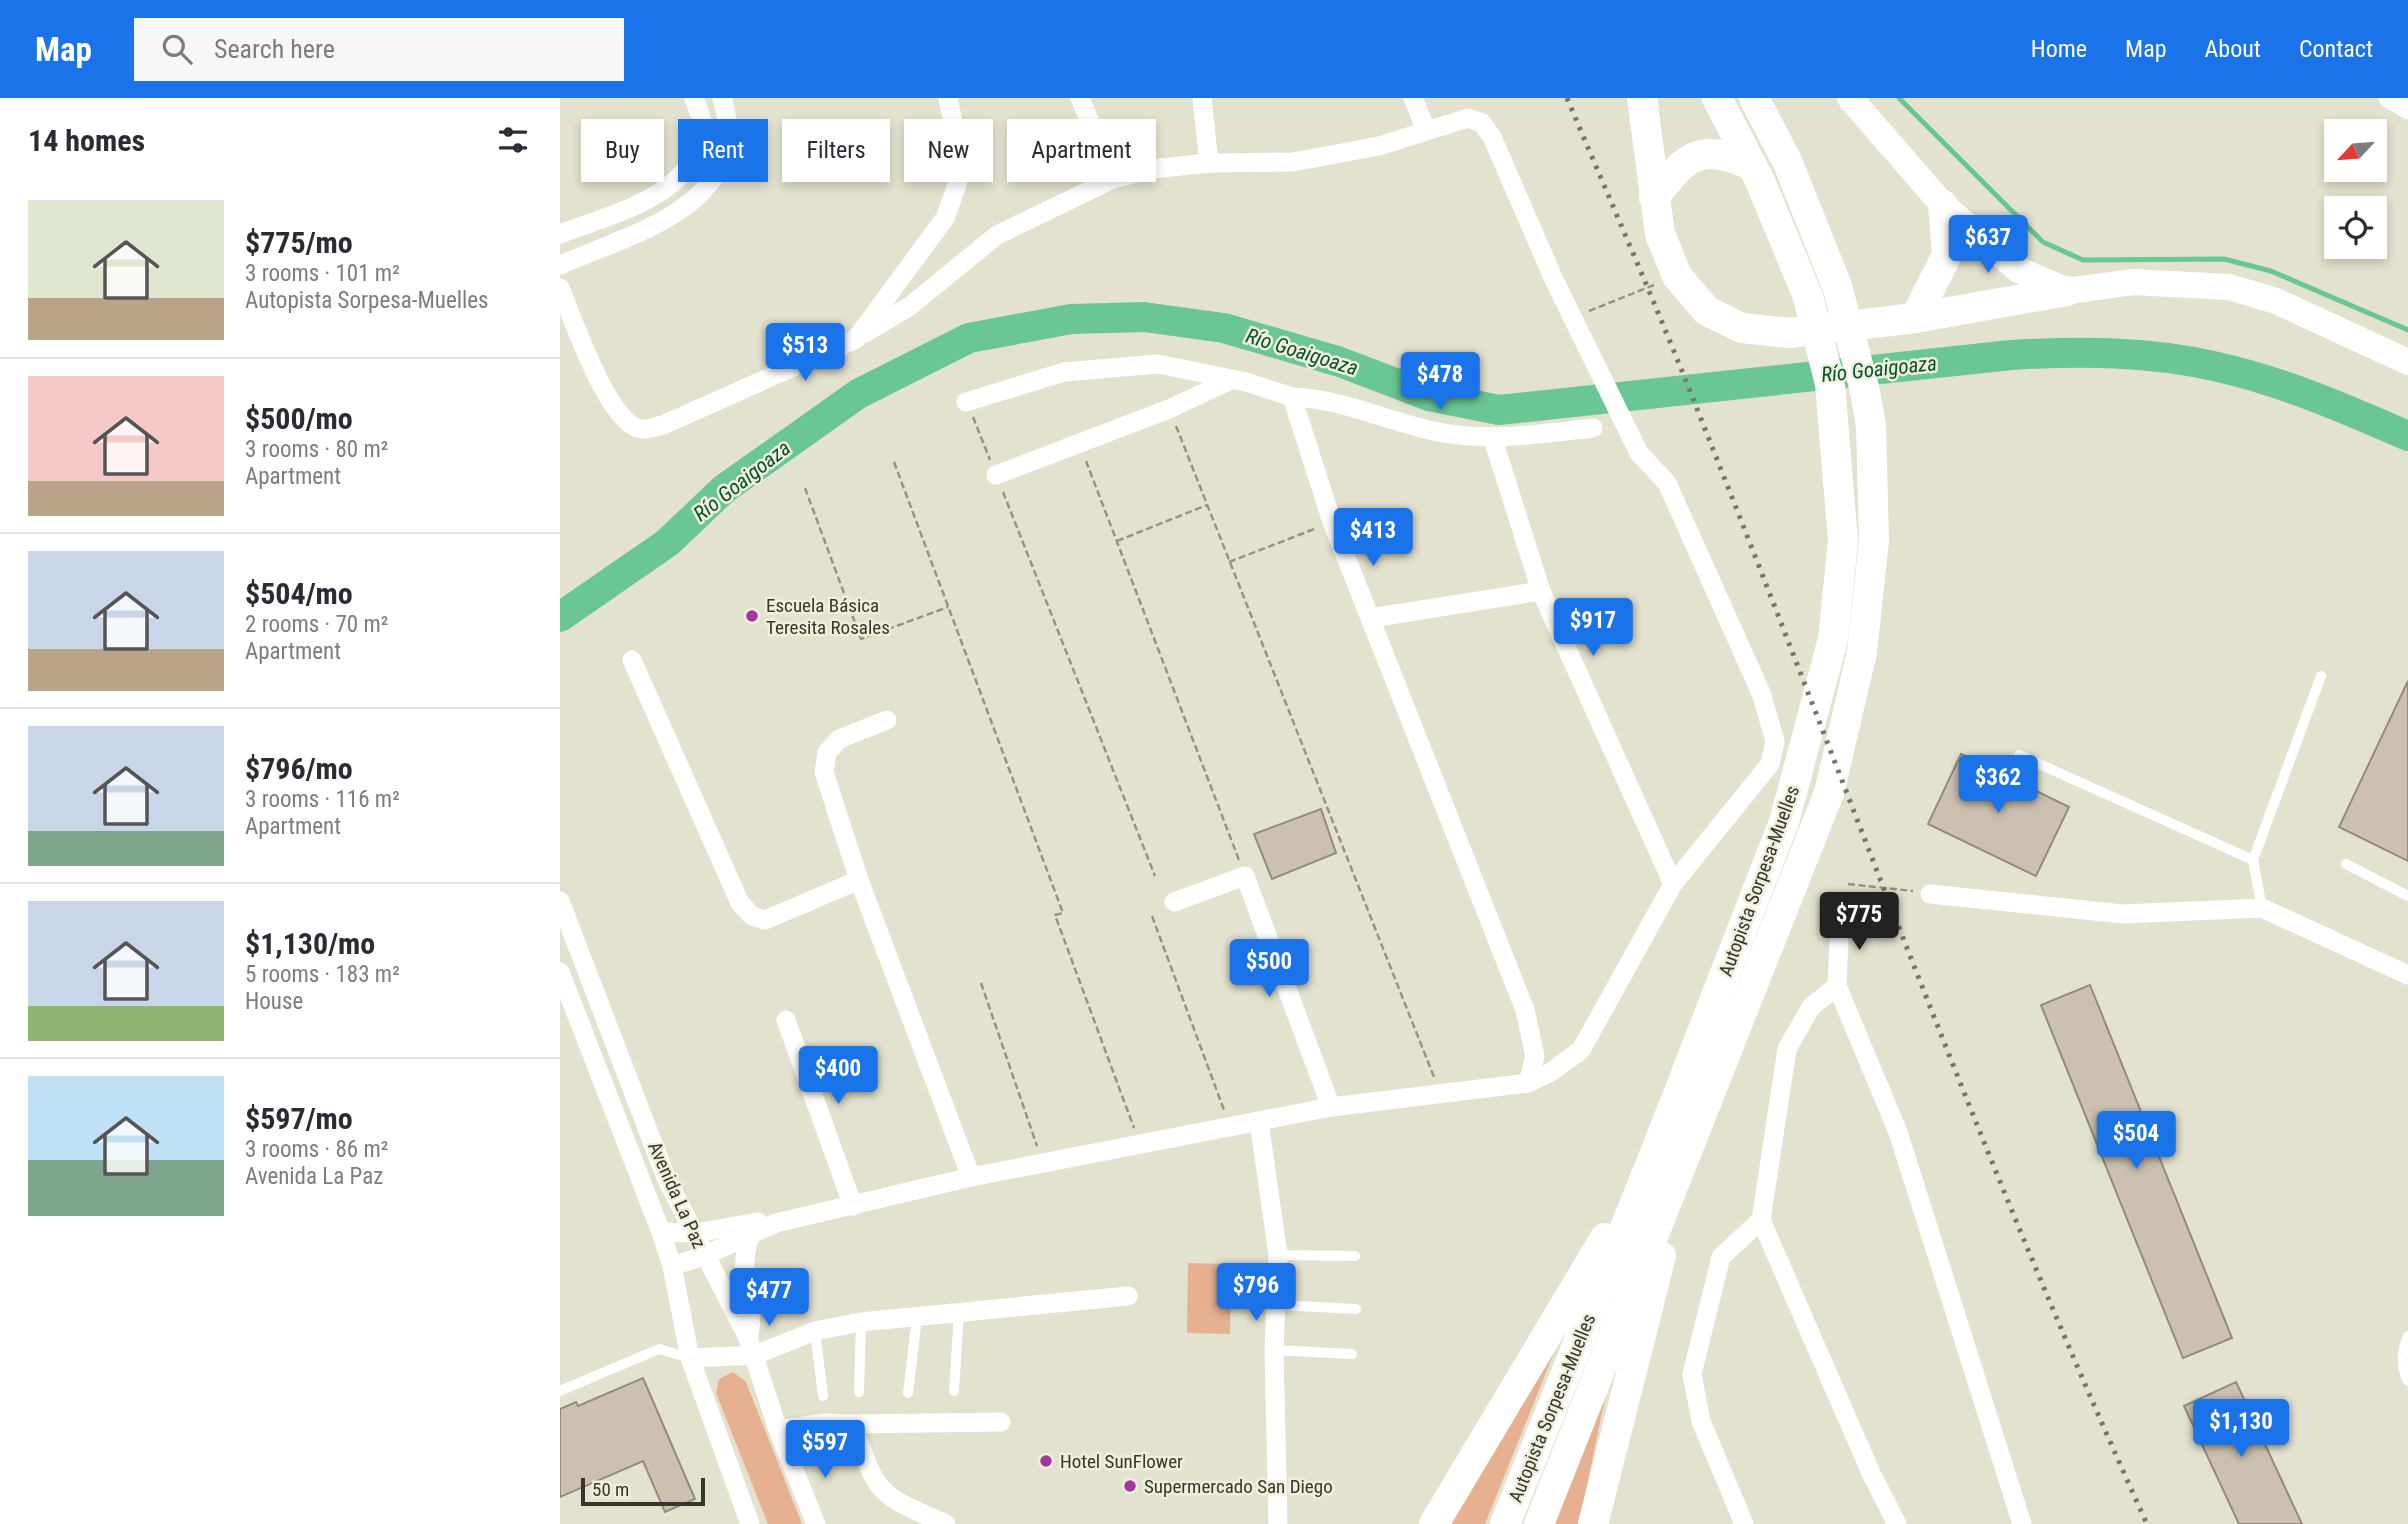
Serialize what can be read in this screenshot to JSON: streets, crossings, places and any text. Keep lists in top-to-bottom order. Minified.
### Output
{"streets":{"main road":["Autopista Sorpesa-Muelles"],"street":["Avenida La Paz"]},"water":["Río Goaigoaza"],"places":["Escuela Básica Teresita Rosales","Hotel SunFlower","Supermercado San Diego"],"scale_bar":"50 m","north":"bottom left","page":{"header":"Map","search":"Search here","nav":["Home","Map","About","Contact"],"heading":"14 homes","chip":["Buy","Rent","Filters","New","Apartment"],"list":[{"name":"$775/mo","note":"3 rooms · 101 m² · Autopista Sorpesa-Muelles"},{"name":"$500/mo","note":"3 rooms · 80 m² · Apartment"},{"name":"$504/mo","note":"2 rooms · 70 m² · Apartment"},{"name":"$796/mo","note":"3 rooms · 116 m² · Apartment"},{"name":"$1,130/mo","note":"5 rooms · 183 m² · House"},{"name":"$597/mo","note":"3 rooms · 86 m² · Avenida La Paz"}],"price":["$637","$513","$478","$413","$917","$362","$775","$500","$400","$504","$796","$477","$1,130","$597"],"scale":"50 m"}}
